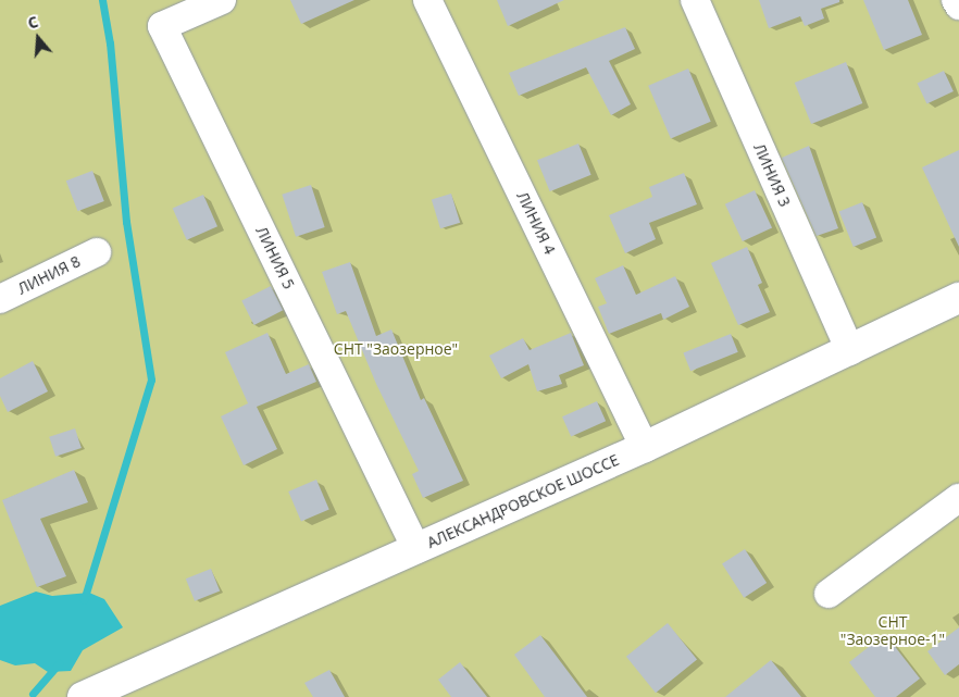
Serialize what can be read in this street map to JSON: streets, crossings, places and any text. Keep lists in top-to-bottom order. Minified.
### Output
{"streets":{"street":["ЛИНИЯ 3","ЛИНИЯ 4","ЛИНИЯ 5","ЛИНИЯ 8","АЛЕКСАНДРОВСКОЕ ШОССЕ"]},"crossings":[["ЛИНИЯ 3","АЛЕКСАНДРОВСКОЕ ШОССЕ"],["ЛИНИЯ 4","АЛЕКСАНДРОВСКОЕ ШОССЕ"],["ЛИНИЯ 5","АЛЕКСАНДРОВСКОЕ ШОССЕ"]],"parks":["СНТ \"Заозерное\"","СНТ \"Заозерное-1\""],"north":"top"}
